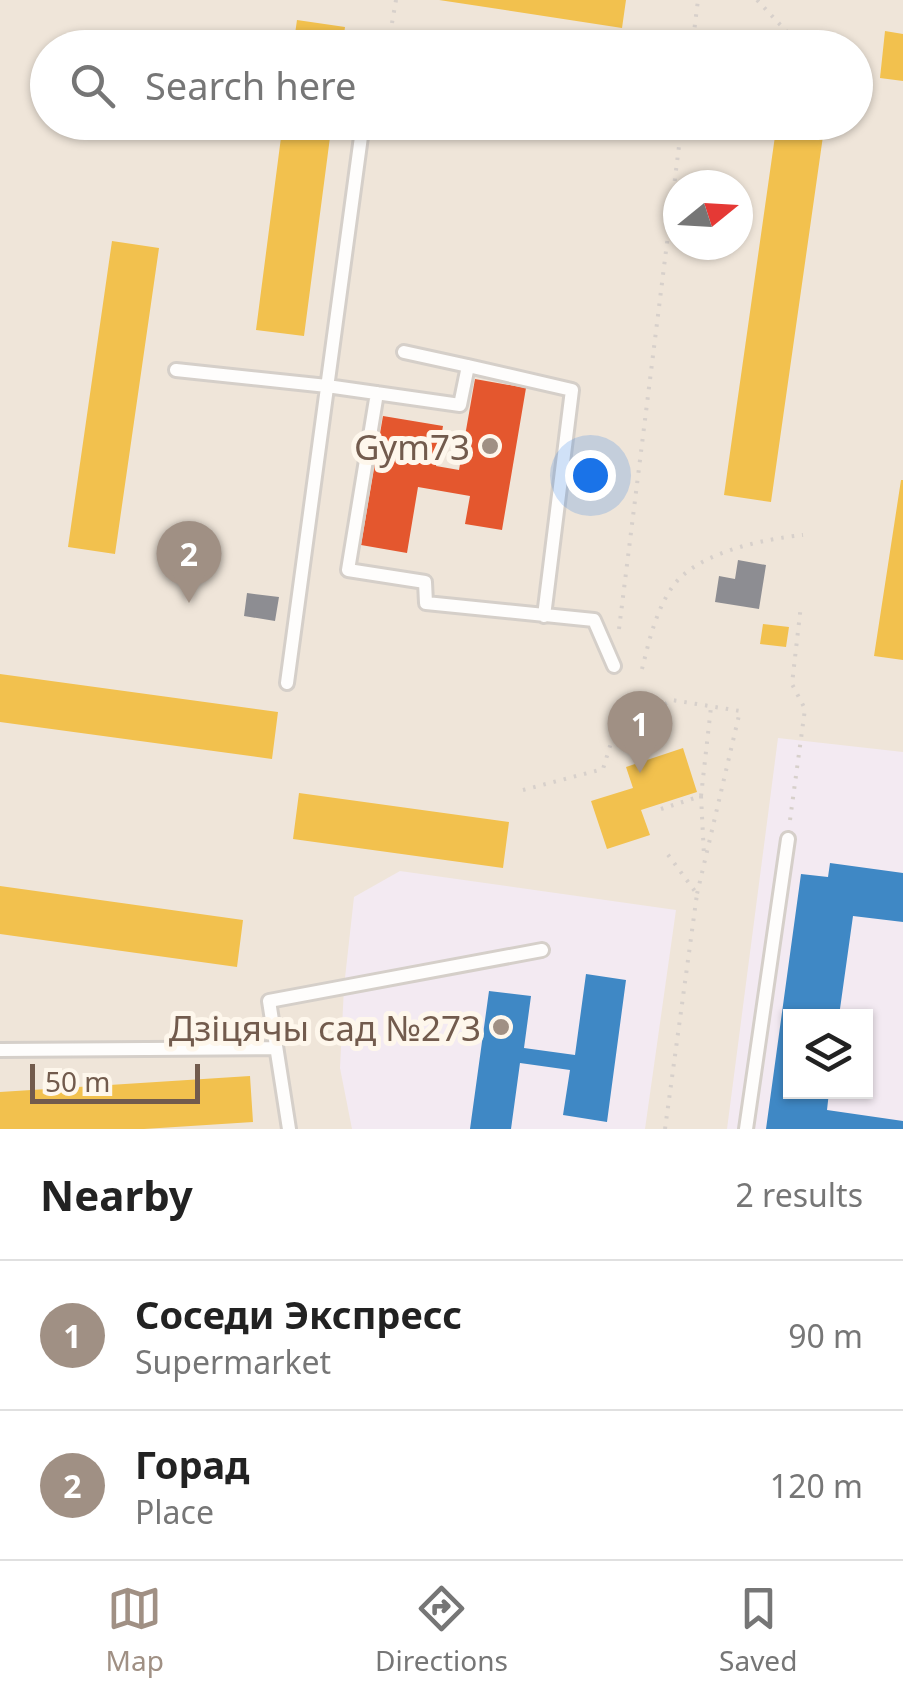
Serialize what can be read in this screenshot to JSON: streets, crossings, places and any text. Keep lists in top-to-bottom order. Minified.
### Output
{"places":["Gym73","Дзіцячы сад №273"],"scale_bar":"50 m","north":"right","page":{"search":"Search here","pins":["2","1"],"scale":"50 m","heading":["Nearby","2 results"],"list":[{"mark":"1","name":"Соседи Экспресс","note":"Supermarket","value":"90 m"},{"mark":"2","name":"Горад","note":"Place","value":"120 m"}],"nav":["Map","Directions","Saved"]}}
